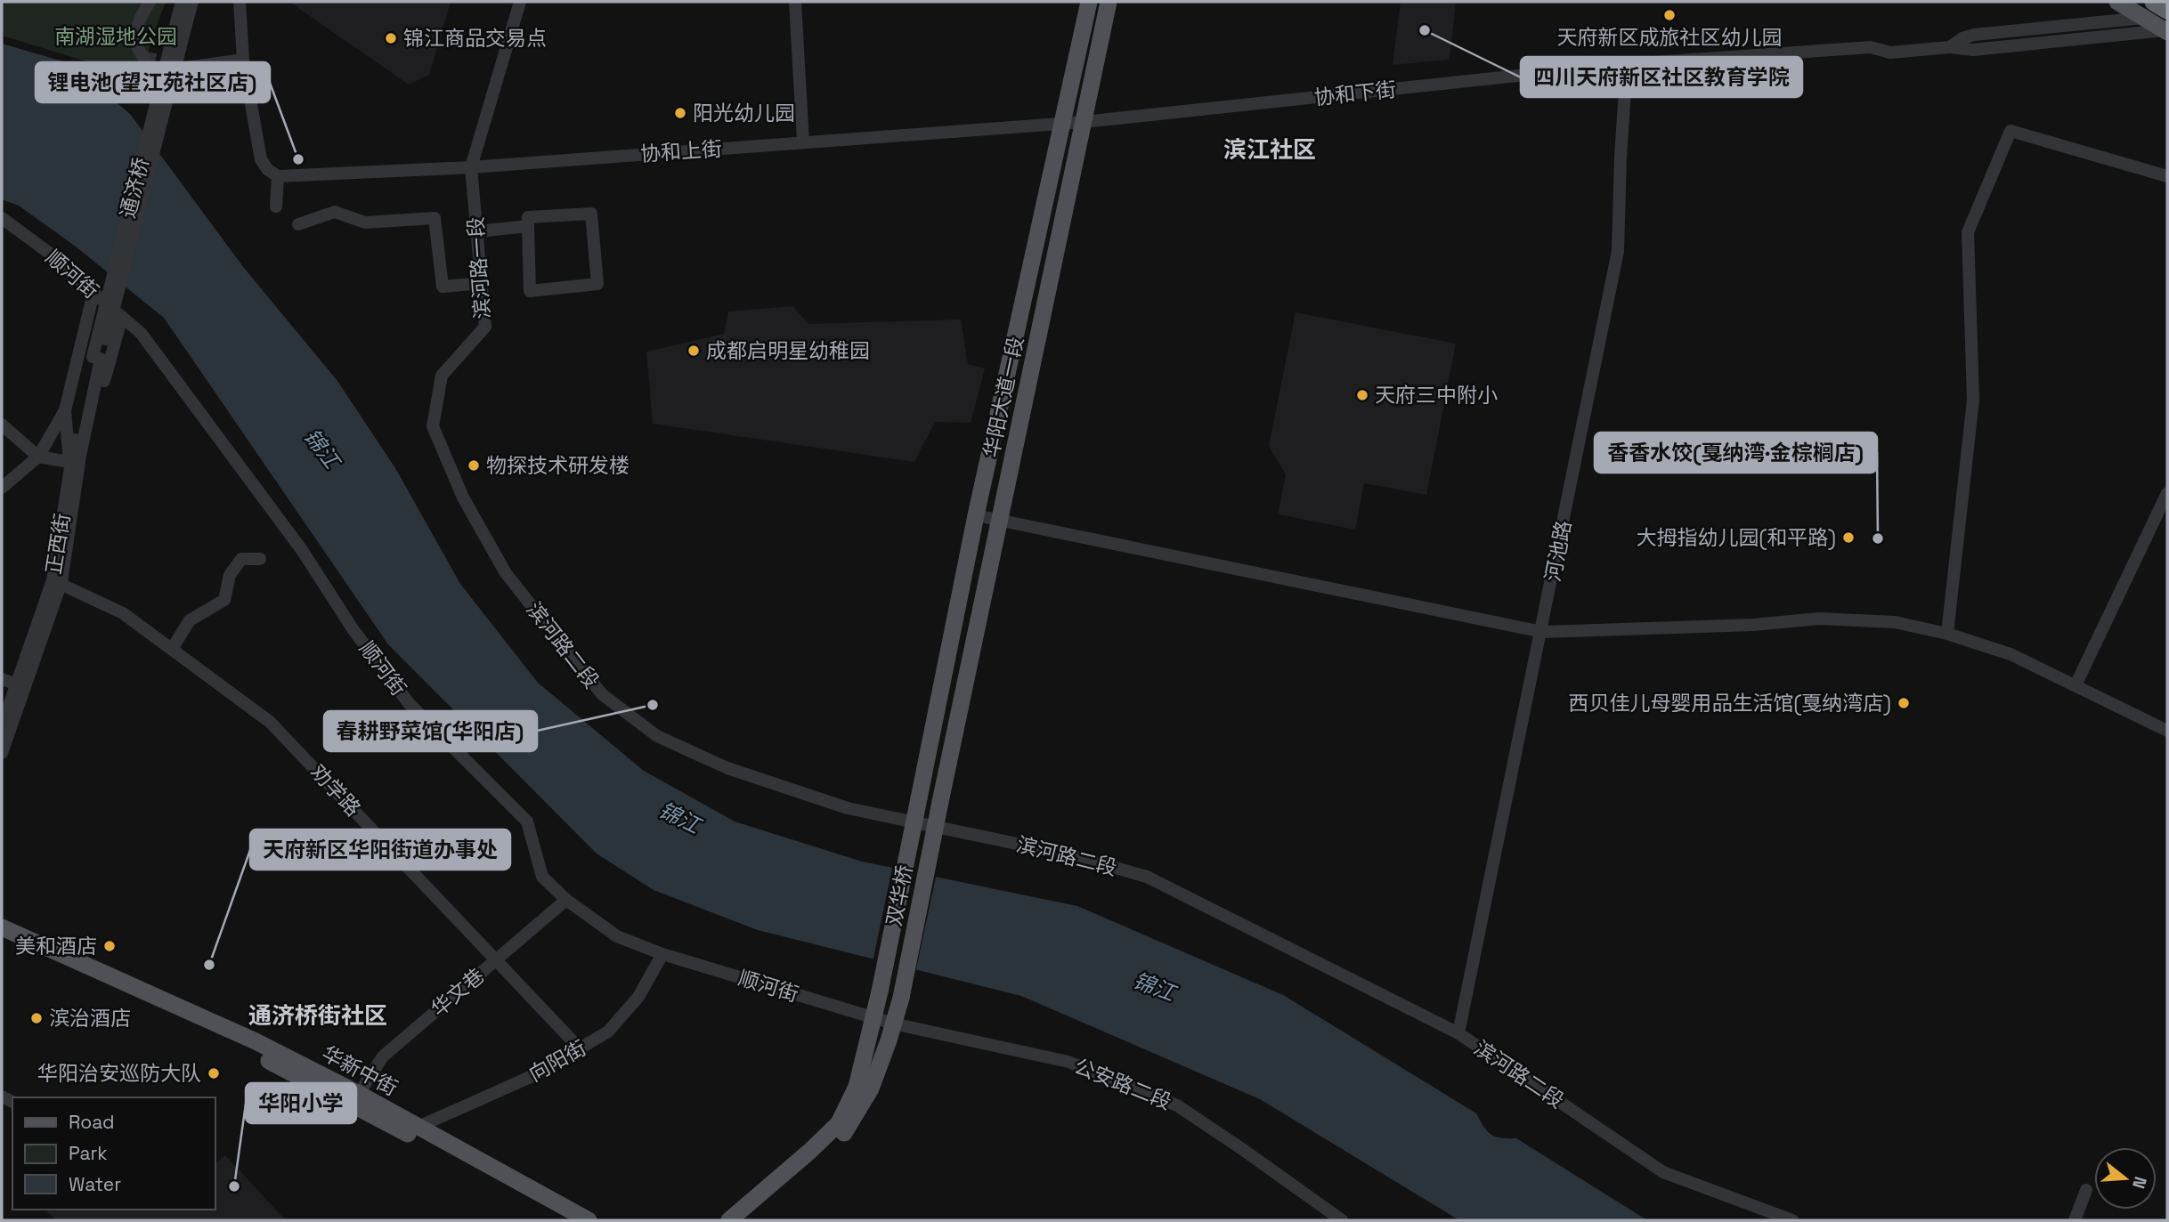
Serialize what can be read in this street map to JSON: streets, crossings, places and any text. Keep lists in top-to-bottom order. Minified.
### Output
{"streets":{"main road":["华阳大道一段","双华桥","华新中街"],"street":["协和下街","协和上街","通济桥","滨河路一段","顺河街","正西街","河池路","滨河路二段","劝学路","华文巷","向阳街","公安路二段"]},"crossings":[["协和下街","协和上街"],["协和下街","华阳大道一段"],["协和下街","河池路"],["协和上街","滨河路一段"],["协和上街","华阳大道一段"],["滨河路一段","滨河路二段"],["顺河街","华阳大道一段"],["顺河街","华文巷"],["顺河街","向阳街"],["顺河街","公安路二段"],["华阳大道一段","双华桥"],["华阳大道一段","公安路二段"],["正西街","劝学路"],["河池路","滨河路二段"],["劝学路","华文巷"],["劝学路","向阳街"],["双华桥","公安路二段"],["华文巷","华新中街"],["向阳街","华新中街"]],"districts":["滨江社区","通济桥街社区"],"water":["锦江"],"parks":["南湖湿地公园"],"places":["天府新区成旅社区幼儿园","四川天府新区社区教育学院","锦江商品交易点","阳光幼儿园","锂电池(望江苑社区店)","成都启明星幼稚园","天府三中附小","物探技术研发楼","大拇指幼儿园(和平路)","香香水饺(戛纳湾·金棕榈店)","西贝佳儿母婴用品生活馆(戛纳湾店)","春耕野菜馆(华阳店)","美和酒店","天府新区华阳街道办事处","滨治酒店","华阳治安巡防大队","华阳小学"],"legend":["Road","Park","Water"],"north":"right"}
